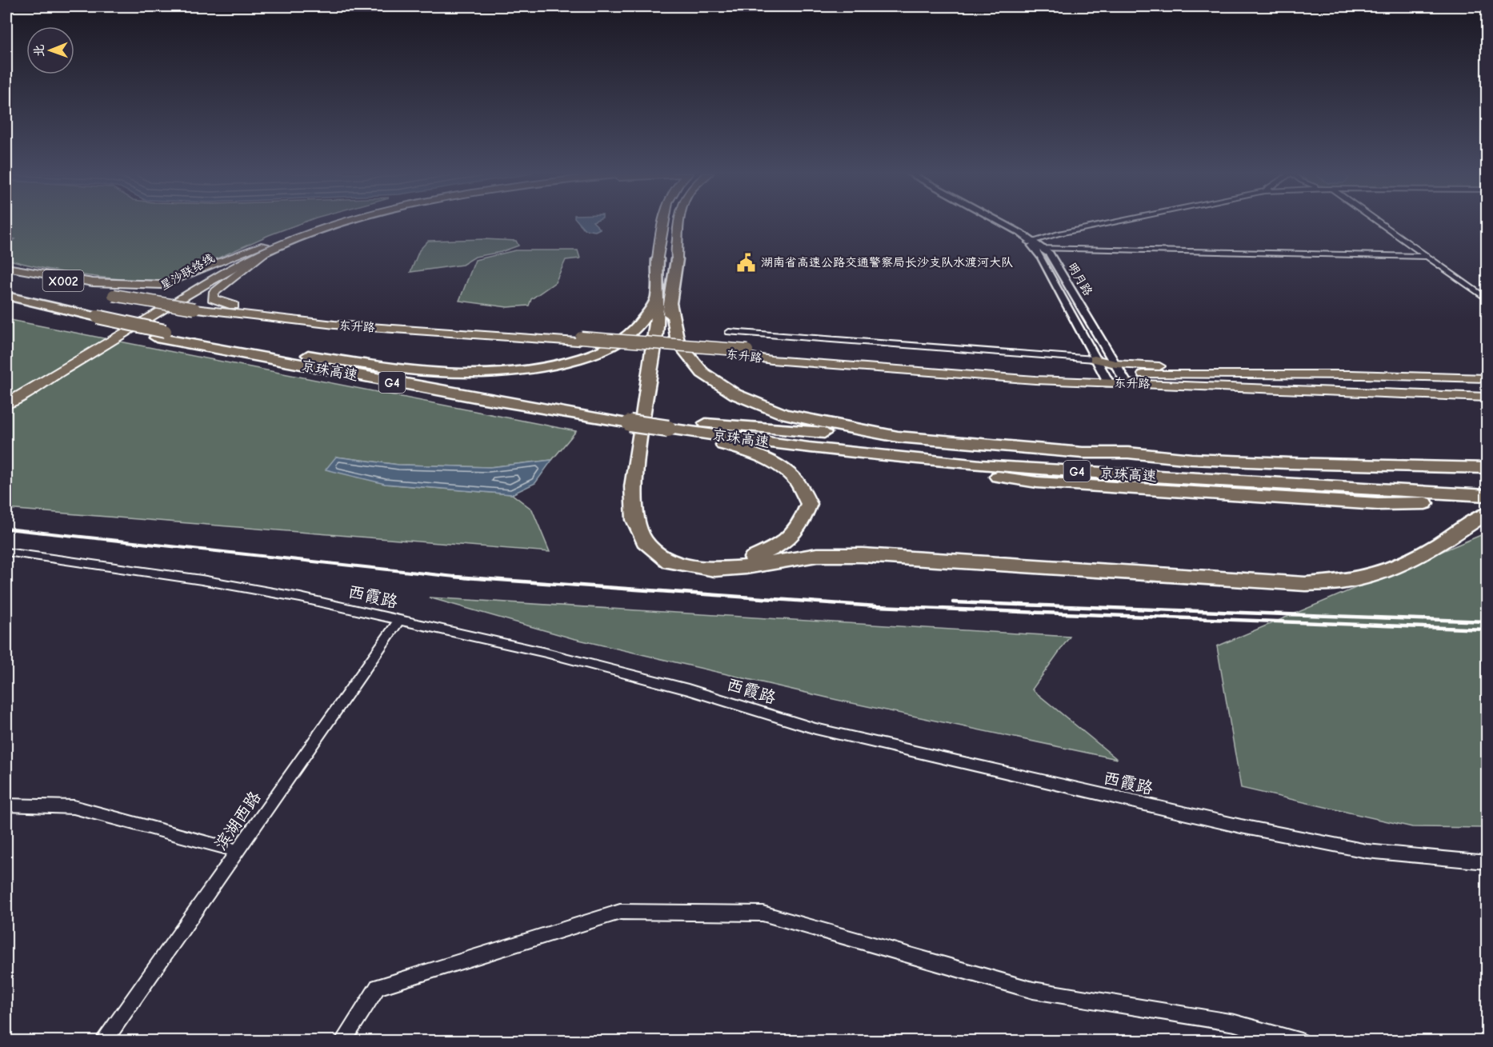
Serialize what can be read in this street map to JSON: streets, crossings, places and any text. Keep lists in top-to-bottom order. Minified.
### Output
{"streets":{"highway":["星沙联络线","京珠高速","G4"],"main road":["X002","东升路"],"street":["明月路","西霞路","滨湖西路"]},"crossings":[["明月路","东升路"],["西霞路","滨湖西路"]],"places":{"public building":["湖南省高速公路交通警察局长沙支队水渡河大队"]},"north":"left"}
